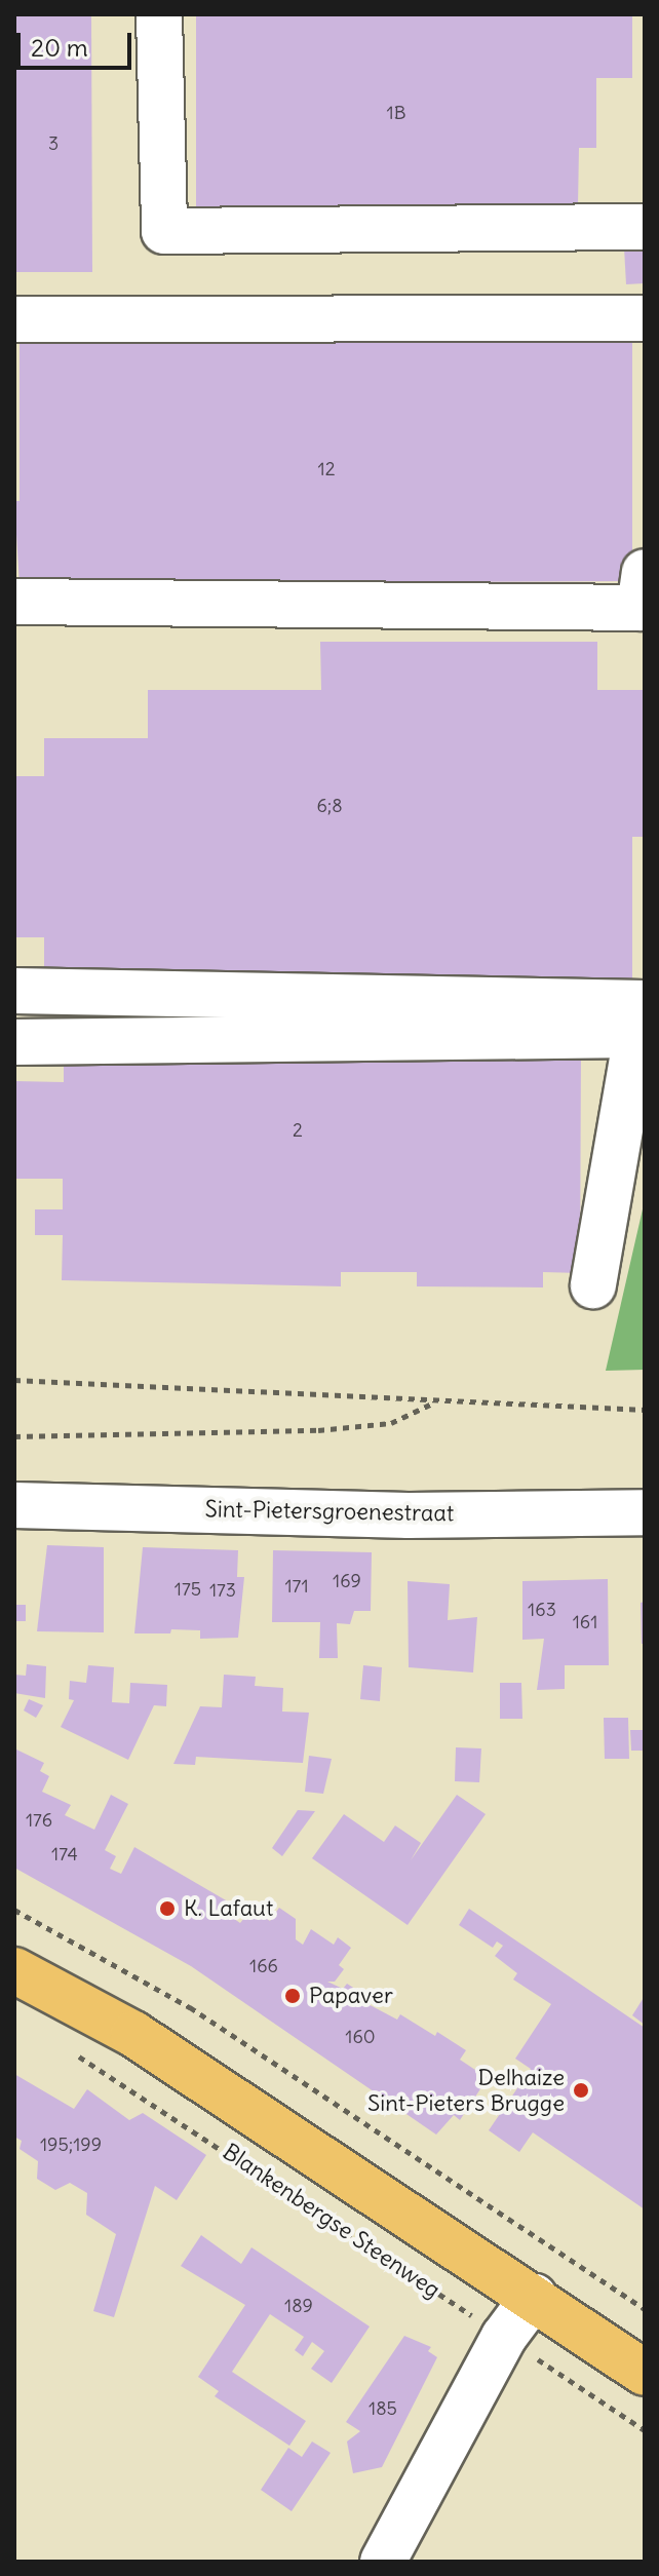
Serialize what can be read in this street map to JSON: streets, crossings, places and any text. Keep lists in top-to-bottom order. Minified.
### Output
{"streets":{"main road":["Blankenbergse Steenweg"],"street":["Sint-Pietersgroenestraat"]},"places":["K. Lafaut","Papaver","Delhaize Sint-Pieters Brugge"],"house_numbers":["1B","3","12","6;8","2","169","171","175","173","163","161","176","174","166","160","195;199","189","185"],"scale_bar":"20 m"}
